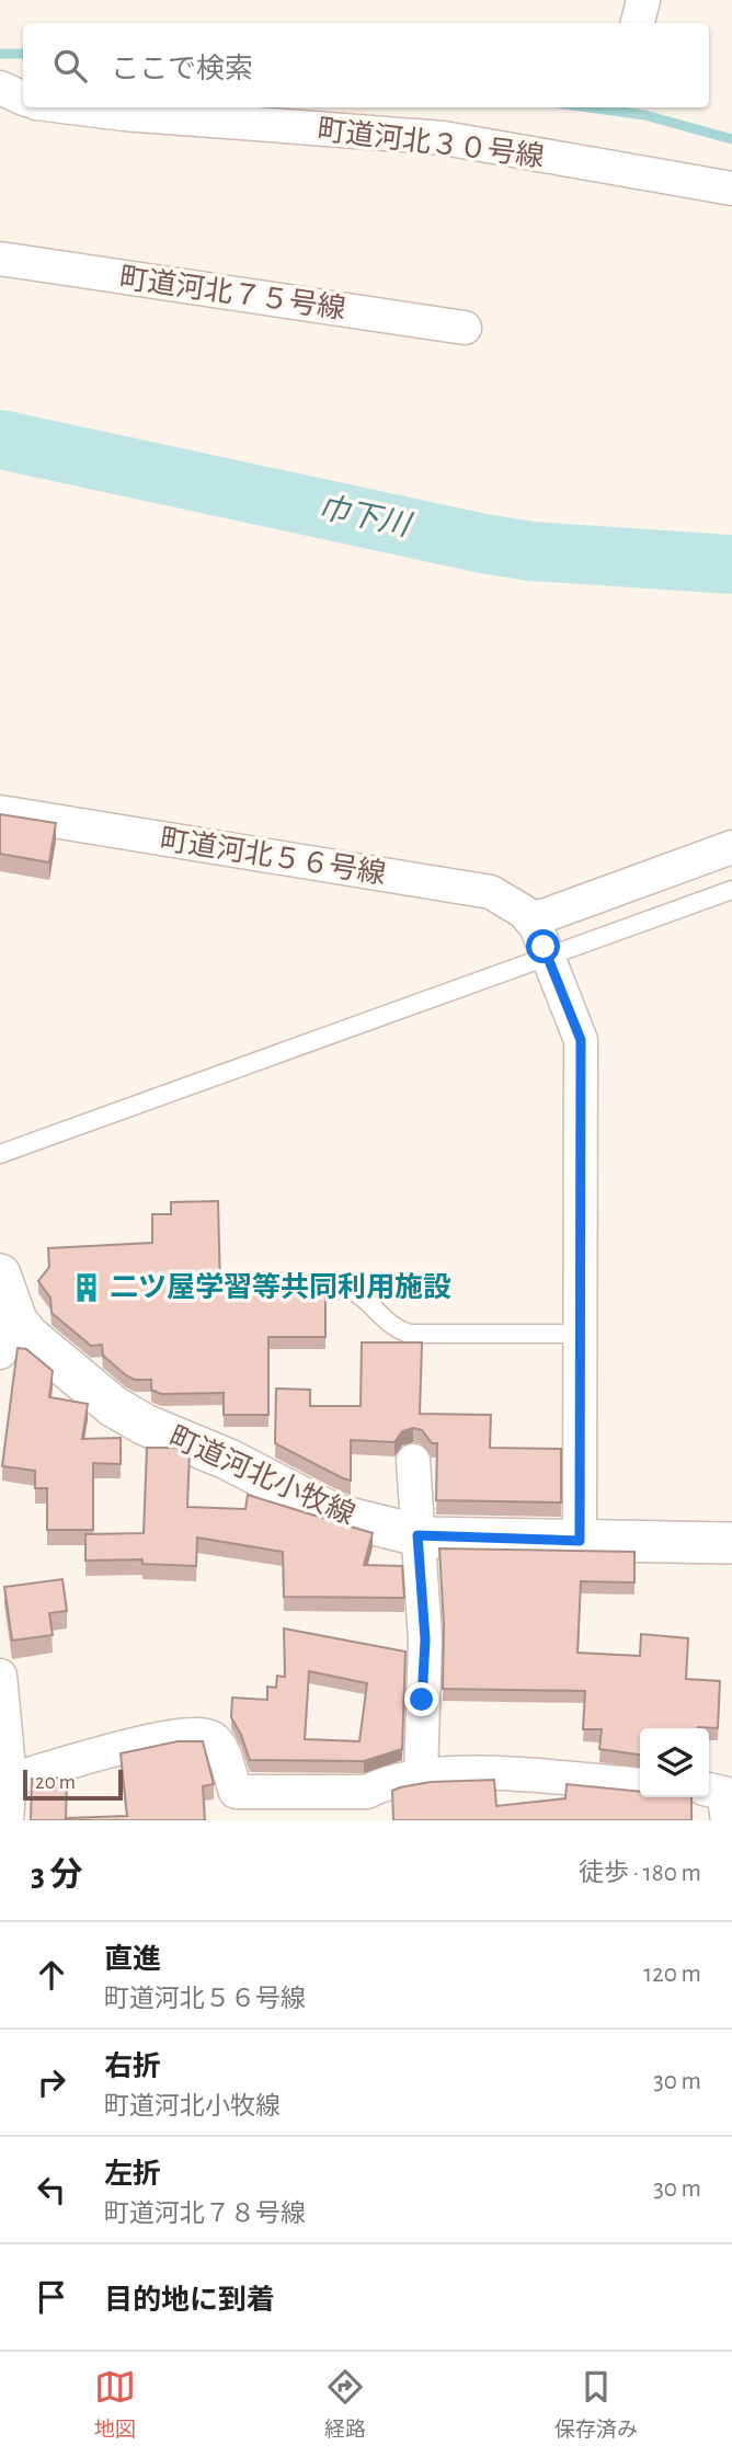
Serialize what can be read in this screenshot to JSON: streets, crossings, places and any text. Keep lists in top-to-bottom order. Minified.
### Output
{"streets":{"street":["町道河北３０号線","町道河北７５号線","町道河北５６号線","町道河北小牧線"]},"water":["巾下川"],"places":{"building":["二ツ屋学習等共同利用施設"]},"scale_bar":"20 m","page":{"search":"ここで検索","scale":"20 m","heading":["3 分","徒歩 · 180 m"],"list":[["直進","町道河北５６号線","120 m"],["右折","町道河北小牧線","30 m"],["左折","町道河北７８号線","30 m"],"目的地に到着"],"nav":["地図","経路","保存済み"]}}
